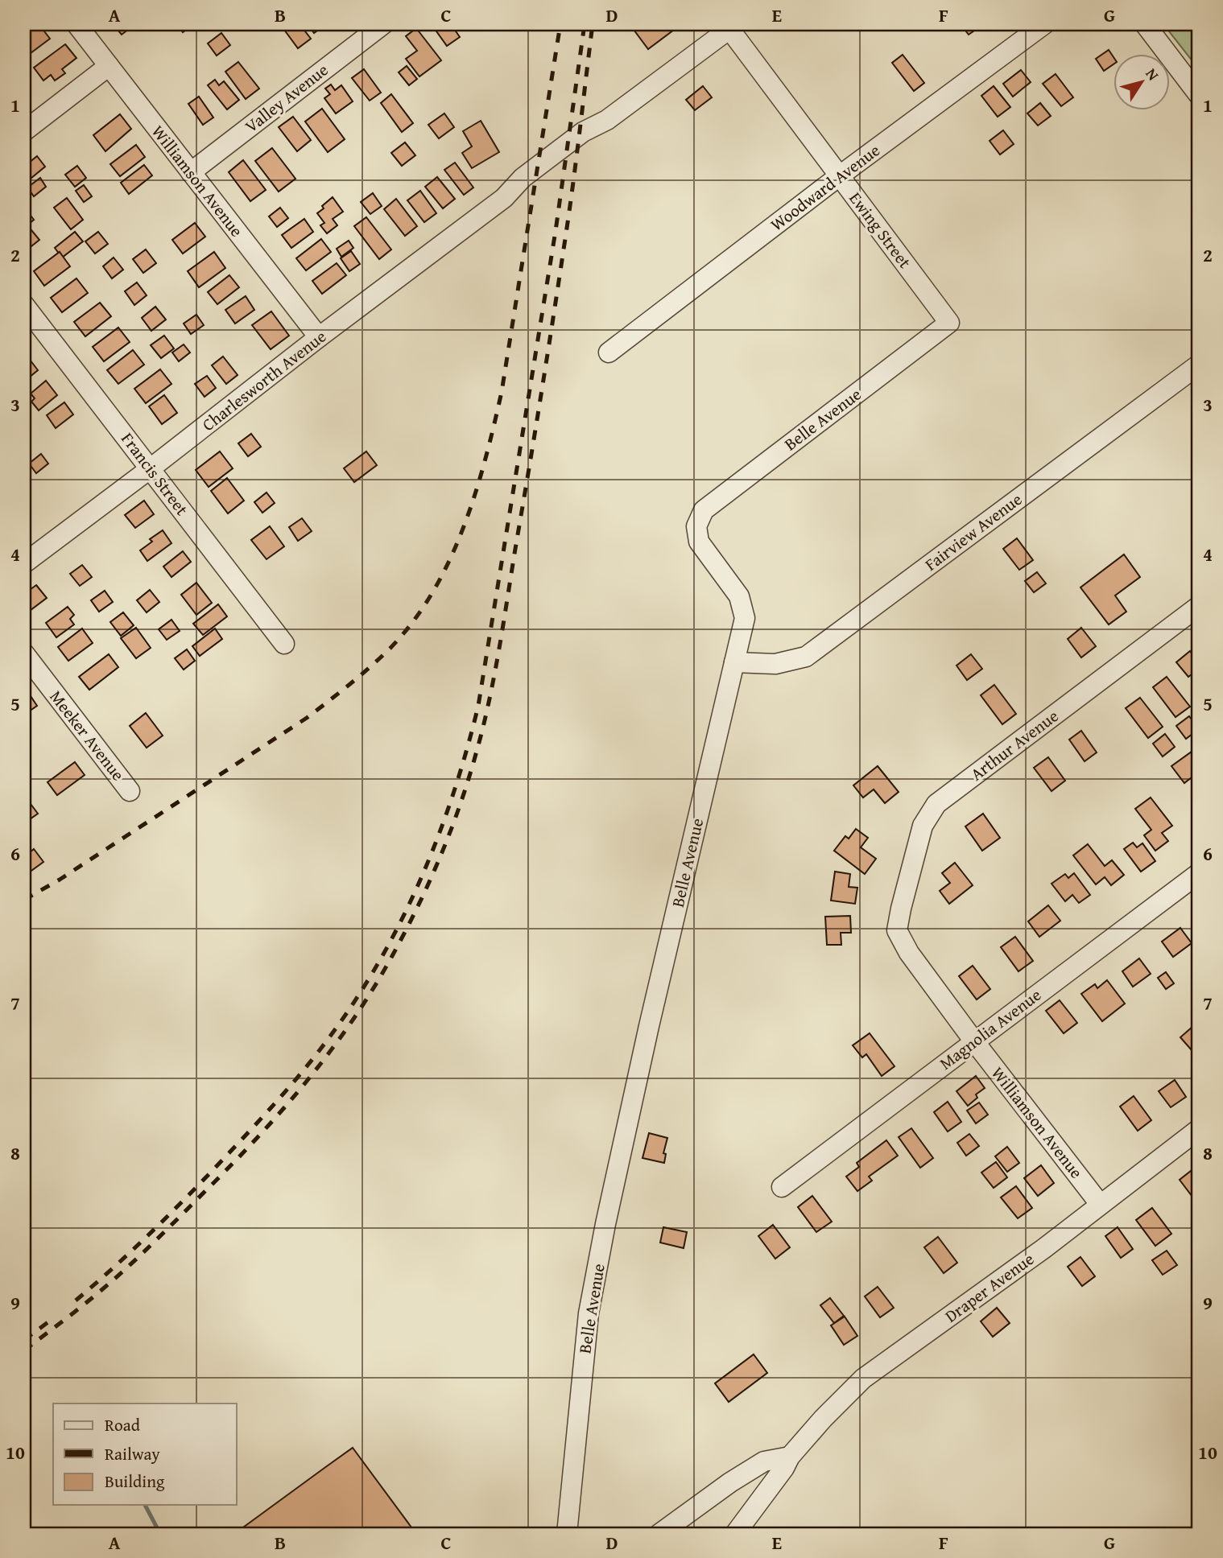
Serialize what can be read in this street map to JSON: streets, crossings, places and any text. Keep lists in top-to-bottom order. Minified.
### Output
{"streets":{"street":["Valley Avenue","Williamson Avenue","Woodward Avenue","Ewing Street","Charlesworth Avenue","Belle Avenue","Francis Street","Fairview Avenue","Meeker Avenue","Arthur Avenue","Magnolia Avenue","Draper Avenue"]},"crossings":[["Valley Avenue","Williamson Avenue"],["Williamson Avenue","Charlesworth Avenue"],["Williamson Avenue","Arthur Avenue"],["Williamson Avenue","Magnolia Avenue"],["Williamson Avenue","Draper Avenue"],["Woodward Avenue","Ewing Street"],["Ewing Street","Charlesworth Avenue"],["Ewing Street","Belle Avenue"],["Charlesworth Avenue","Francis Street"],["Belle Avenue","Fairview Avenue"]],"legend":["Road","Railway","Building"],"north":"top right","grid":{"columns":["A","B","C","D","E","F","G"],"rows":["1","2","3","4","5","6","7","8","9","10"]}}
